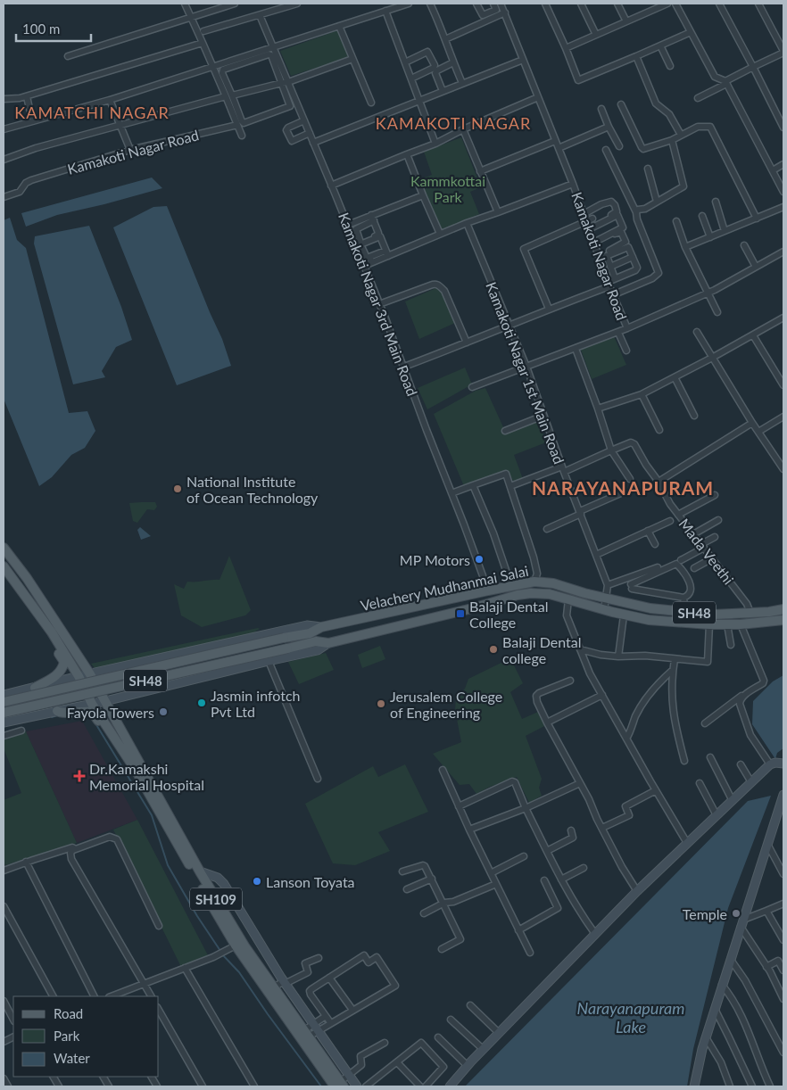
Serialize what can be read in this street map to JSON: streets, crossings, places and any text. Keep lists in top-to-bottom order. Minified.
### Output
{"streets":{"main road":["Velachery Mudhanmai Salai","SH48","SH109"],"street":["Kamakoti Nagar Road","Kamakoti Nagar 3rd Main Road","Kamakoti Nagar 1st Main Road","Mada Veethi"]},"crossings":[["Kamakoti Nagar Road","Kamakoti Nagar 3rd Main Road"],["Kamakoti Nagar Road","Kamakoti Nagar 1st Main Road"],["Kamakoti Nagar 3rd Main Road","Velachery Mudhanmai Salai"],["Kamakoti Nagar 1st Main Road","Velachery Mudhanmai Salai"],["Mada Veethi","Velachery Mudhanmai Salai"],["Velachery Mudhanmai Salai","SH48"]],"districts":["KAMATCHI NAGAR","KAMAKOTI NAGAR","NARAYANAPURAM"],"water":["Narayanapuram Lake"],"parks":["Kammkottai Park"],"places":{"other":["National Institute of Ocean Technology","MP Motors","Balaji Dental college","Jasmin infotch Pvt Ltd","Jerusalem College of Engineering","Fayola Towers","Lanson Toyata","Temple"],"transit":["Balaji Dental College"],"health":["Dr.Kamakshi Memorial Hospital"]},"legend":["Road","Park","Water"],"scale_bar":"100 m"}
